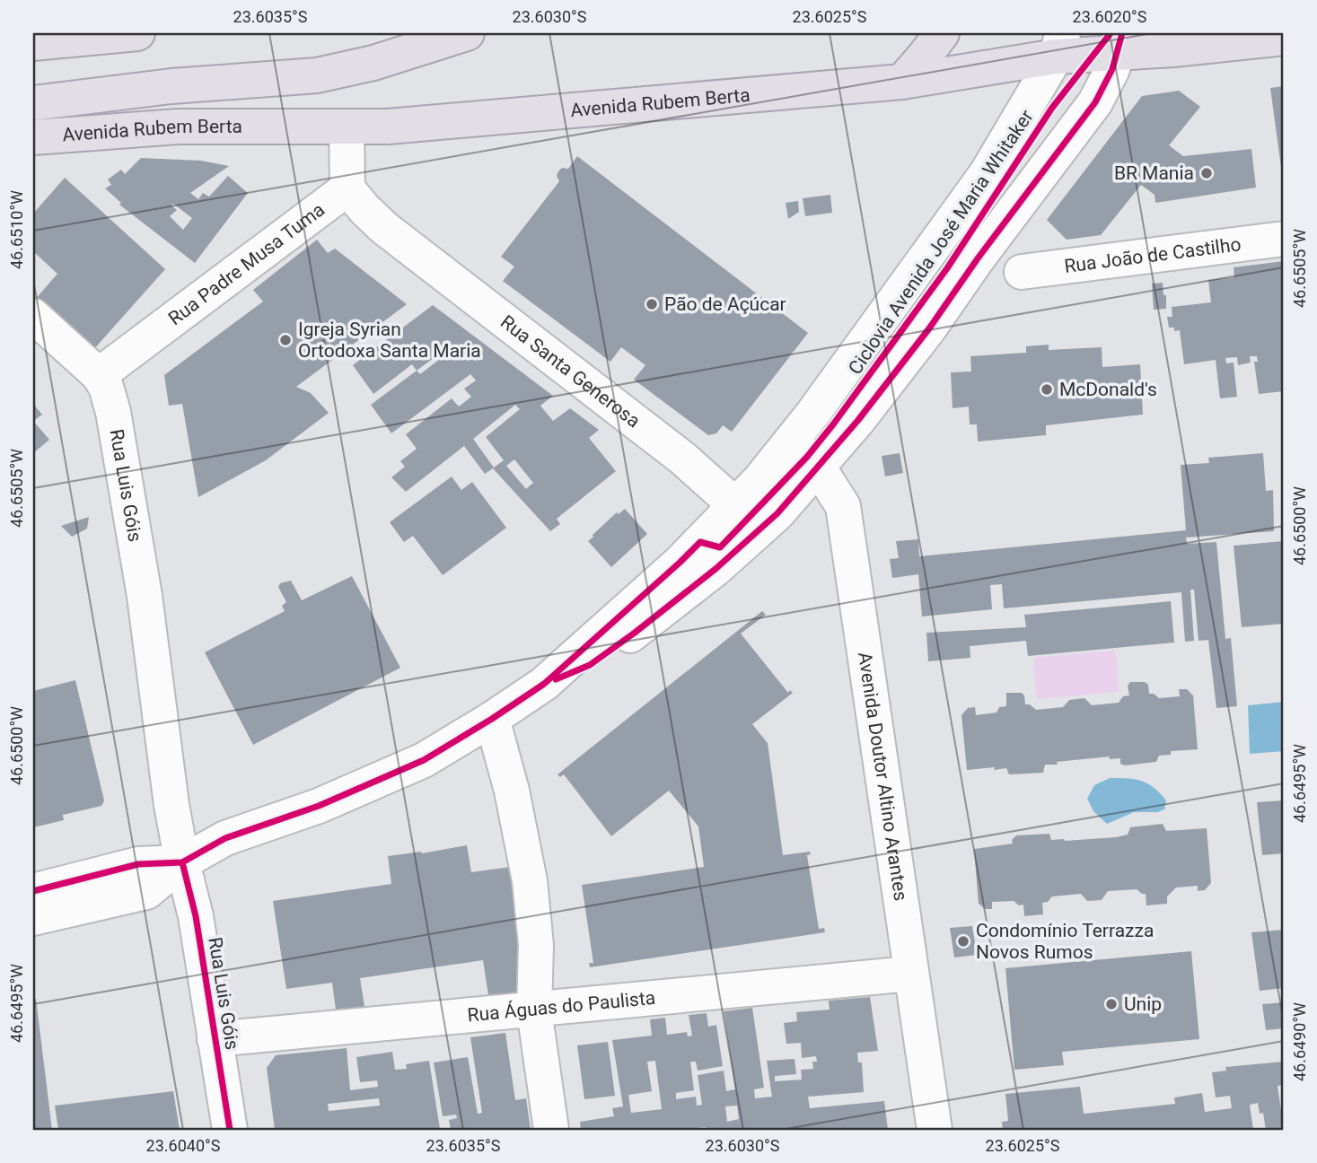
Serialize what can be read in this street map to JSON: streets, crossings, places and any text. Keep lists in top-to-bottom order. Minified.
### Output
{"streets":{"highway":["Avenida Rubem Berta"],"street":["Rua João de Castilho","Rua Padre Musa Tuma","Rua Santa Generosa","Rua Luis Góis","Avenida Doutor Altino Arantes","Rua Águas do Paulista"],"cycle path":["Ciclovia Avenida José Maria Whitaker"]},"crossings":[["Rua Padre Musa Tuma","Rua Santa Generosa"],["Rua Padre Musa Tuma","Rua Luis Góis"],["Rua Luis Góis","Rua Águas do Paulista"],["Avenida Doutor Altino Arantes","Rua Águas do Paulista"]],"places":["BR Mania","Pão de Açúcar","Igreja Syrian Ortodoxa Santa Maria","McDonald's","Condomínio Terrazza Novos Rumos","Unip"],"coordinates":["23.6035°S","23.6030°S","23.6025°S","23.6020°S","46.6510°W","46.6505°W","46.6500°W","46.6495°W","46.6490°W","23.6040°S"]}
